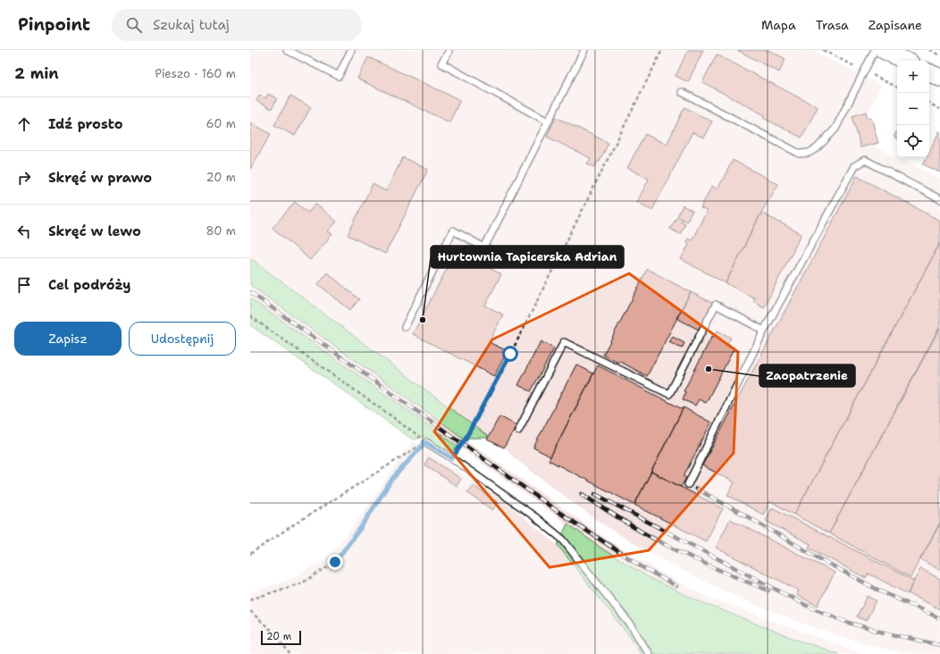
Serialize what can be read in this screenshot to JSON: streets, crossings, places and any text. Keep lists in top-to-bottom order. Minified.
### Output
{"places":["Hurtownia Tapicerska Adrian","Zaopatrzenie"],"scale_bar":"20 m","page":{"header":"Pinpoint","search":"Szukaj tutaj","nav":["Mapa","Trasa","Zapisane"],"heading":["2 min","Pieszo · 160 m"],"map_buttons":["+","−"],"list":[["Idź prosto","60 m"],["Skręć w prawo","20 m"],["Skręć w lewo","80 m"],"Cel podróży"],"buttons":["Zapisz","Udostępnij"],"scale":"20 m"}}
